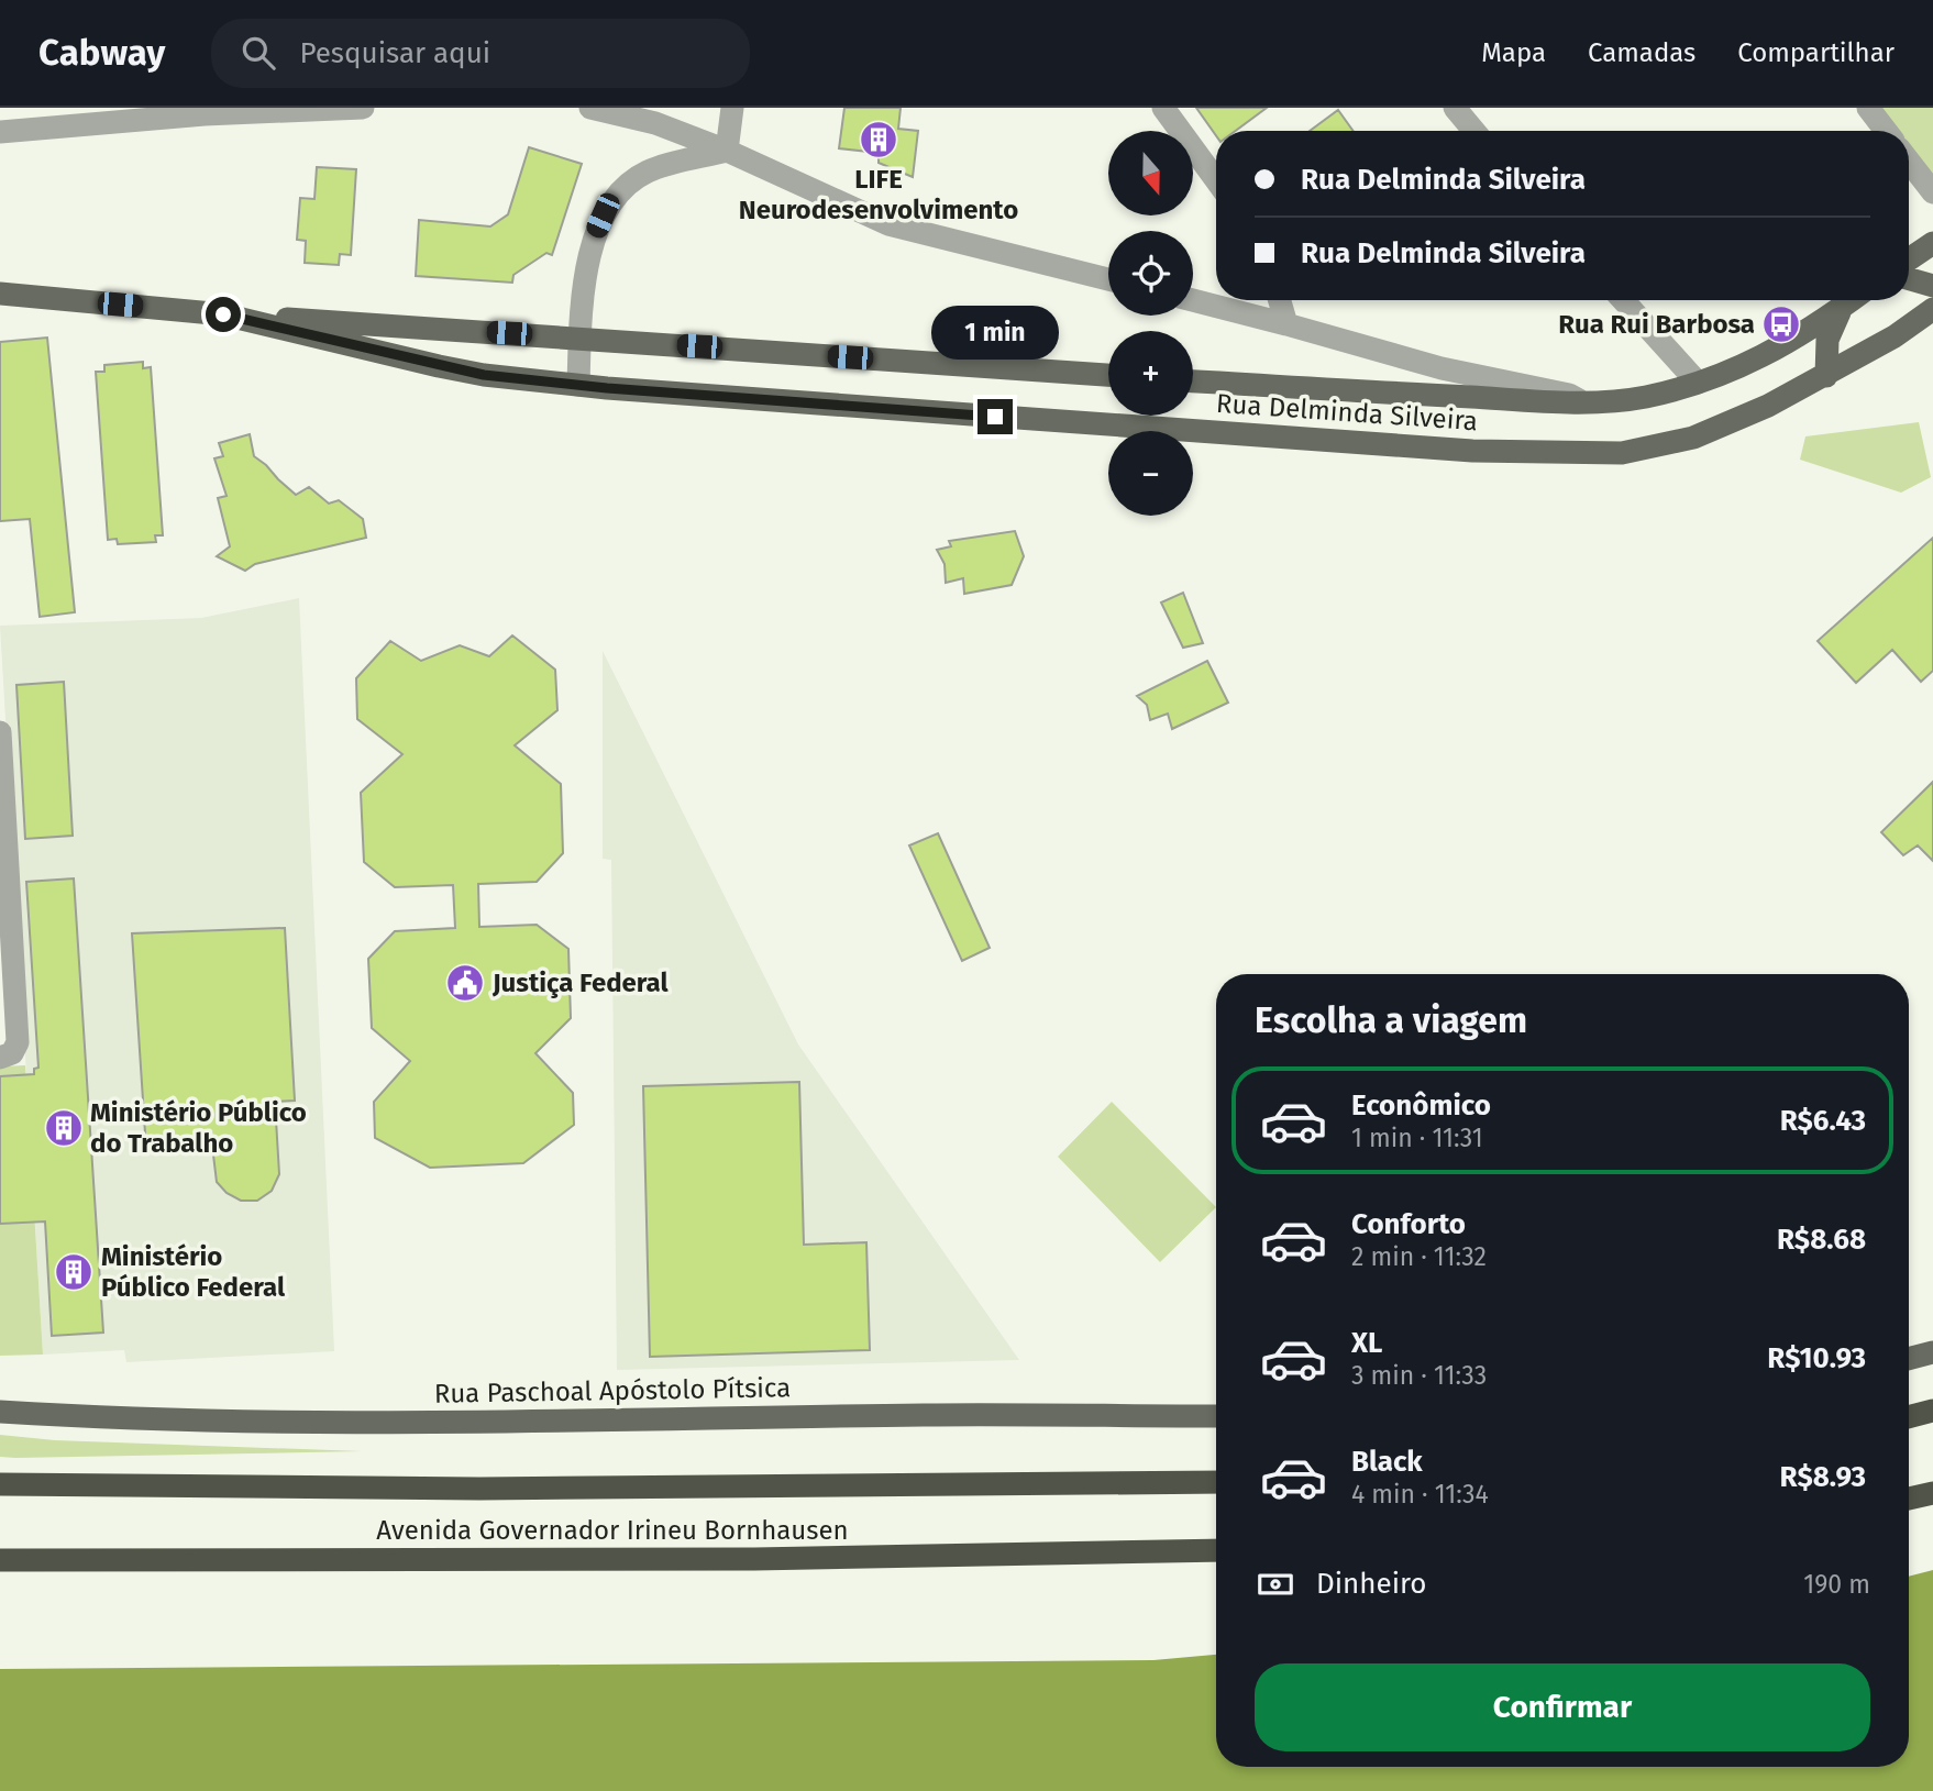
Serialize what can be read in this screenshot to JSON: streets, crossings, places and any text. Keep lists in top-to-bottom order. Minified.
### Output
{"streets":{"highway":["Avenida Governador Irineu Bornhausen"],"main road":["Rua Delminda Silveira","Rua Paschoal Apóstolo Pítsica"]},"places":{"building":["LIFE Neurodesenvolvimento","Ministério Público do Trabalho","Ministério Público Federal"],"bus stop":["Rua Rui Barbosa"],"public building":["Justiça Federal"]},"north":"bottom","page":{"header":"Cabway","search":"Pesquisar aqui","nav":["Mapa","Camadas","Compartilhar"],"map_buttons":["+","−"],"banner":["Rua Delminda Silveira","Rua Delminda Silveira"],"bubble":"1 min","heading":"Escolha a viagem","list":[{"name":"Econômico","note":"1 min · 11:31","value":"R$6.43"},{"name":"Conforto","note":"2 min · 11:32","value":"R$8.68"},{"name":"XL","note":"3 min · 11:33","value":"R$10.93"},{"name":"Black","note":"4 min · 11:34","value":"R$8.93"}],"pay":["Dinheiro","190 m"],"buttons":"Confirmar"}}
